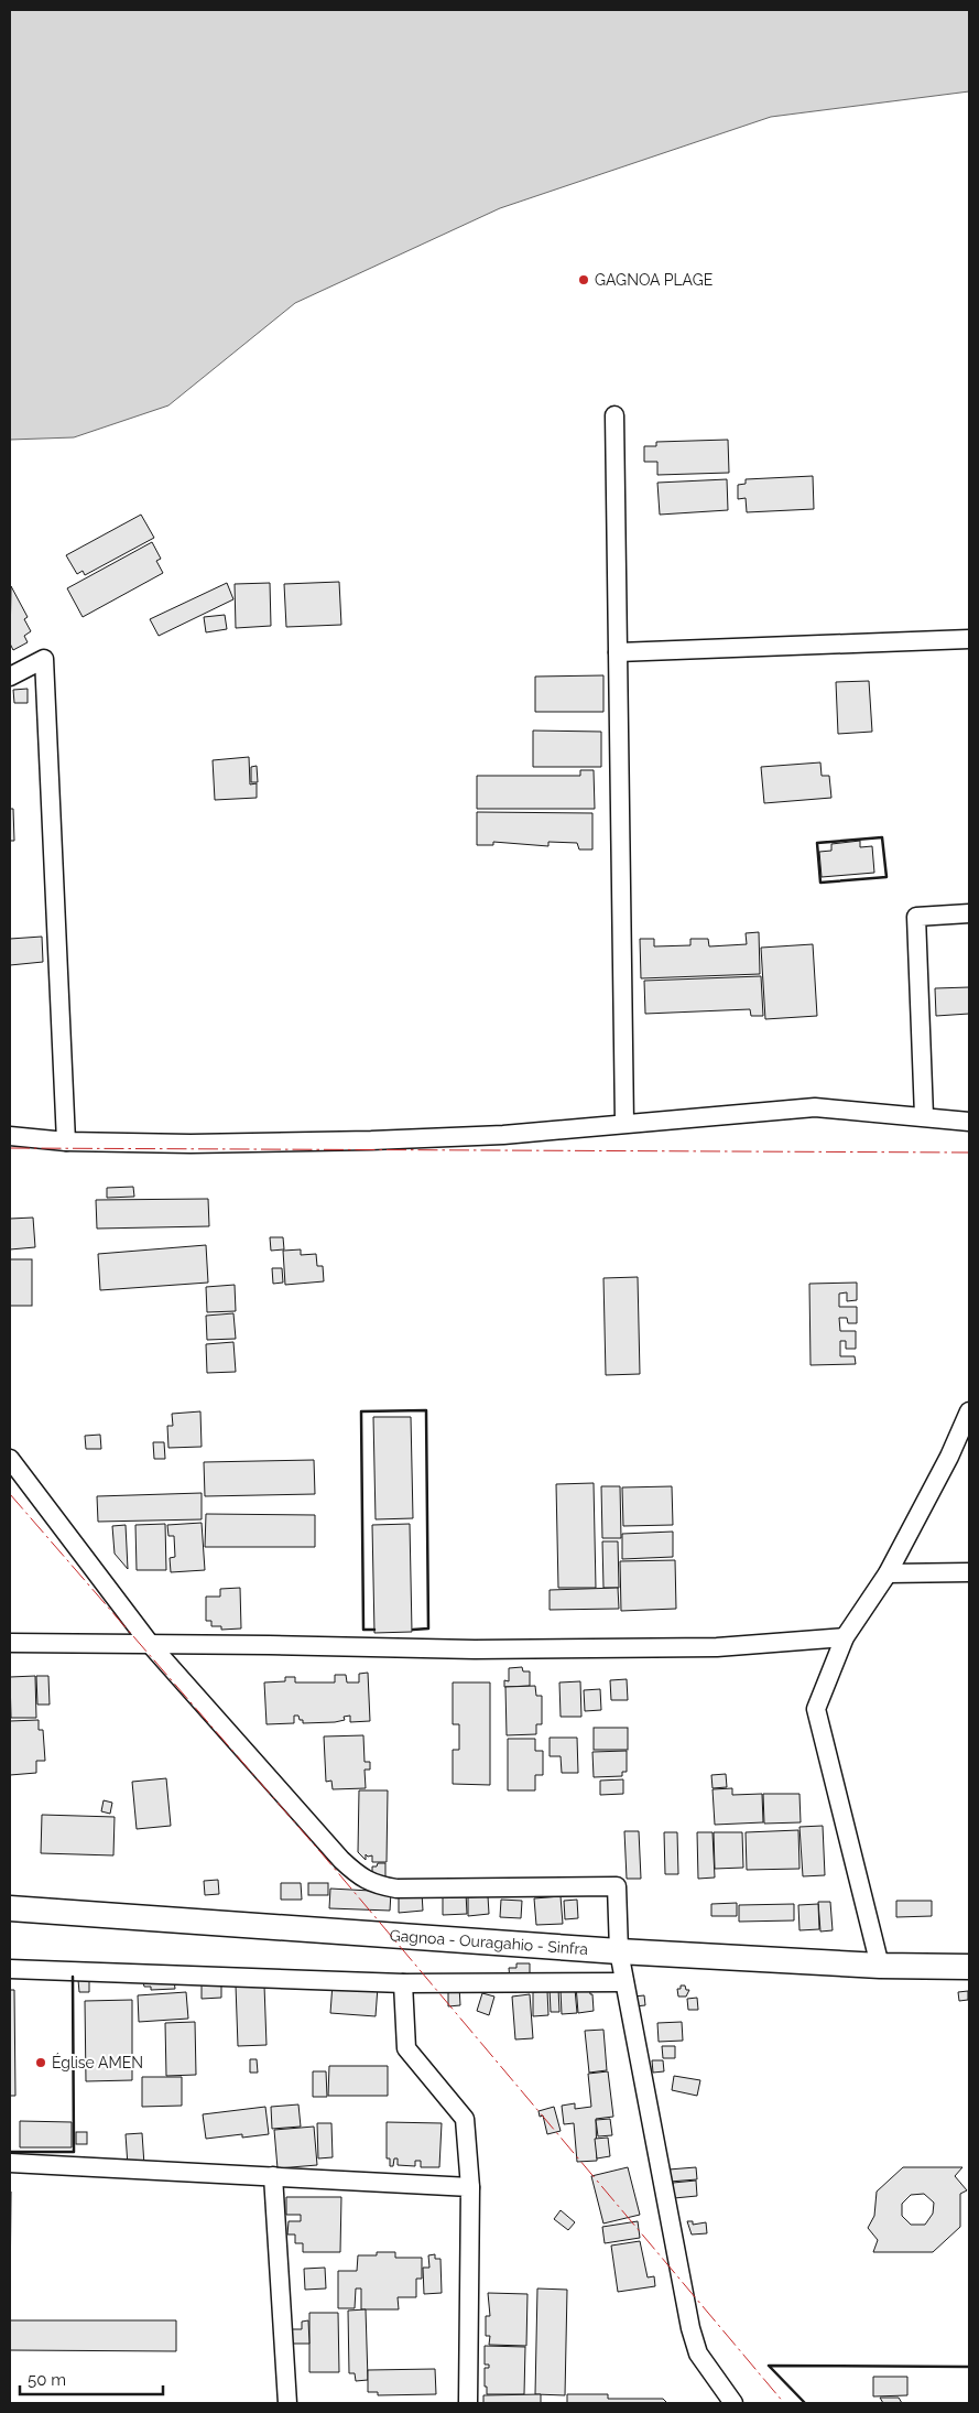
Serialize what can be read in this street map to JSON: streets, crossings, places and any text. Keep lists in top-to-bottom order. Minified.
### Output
{"streets":{"main road":["Gagnoa - Ouragahio - Sinfra"]},"places":["GAGNOA PLAGE","Église AMEN"],"scale_bar":"50 m"}
